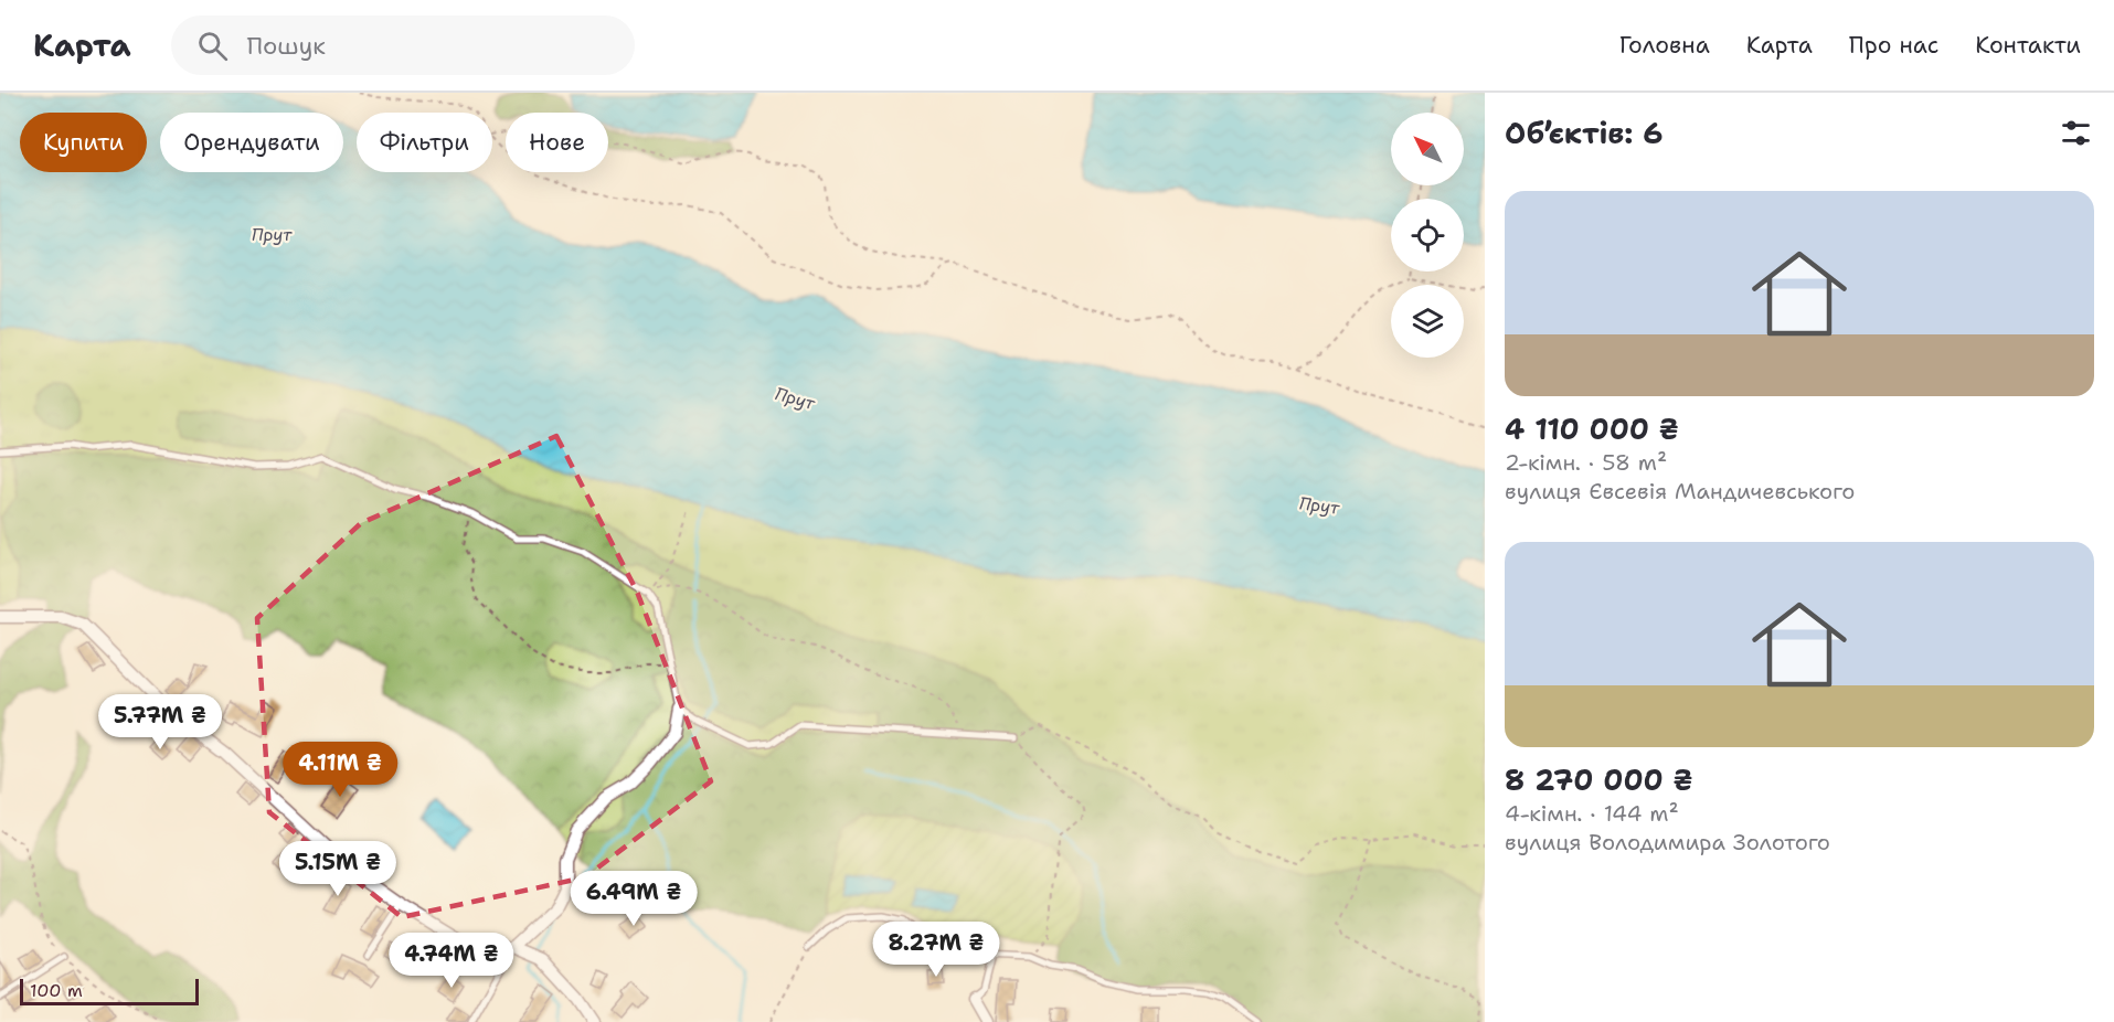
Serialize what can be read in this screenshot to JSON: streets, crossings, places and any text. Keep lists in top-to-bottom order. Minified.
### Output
{"water":["Прут"],"scale_bar":"100 m","north":"top left","page":{"header":"Карта","search":"Пошук","nav":["Головна","Карта","Про нас","Контакти"],"heading":"Об’єктів: 6","chip":["Купити","Орендувати","Фільтри","Нове"],"list":[{"name":"4 110 000 ₴","note":"2-кімн. · 58 m² · вулиця Євсевія Мандичевського"},{"name":"8 270 000 ₴","note":"4-кімн. · 144 m² · вулиця Володимира Золотого"}],"price":["5.77M ₴","4.11M ₴","5.15M ₴","6.49M ₴","8.27M ₴","4.74M ₴"],"scale":"100 m"}}
